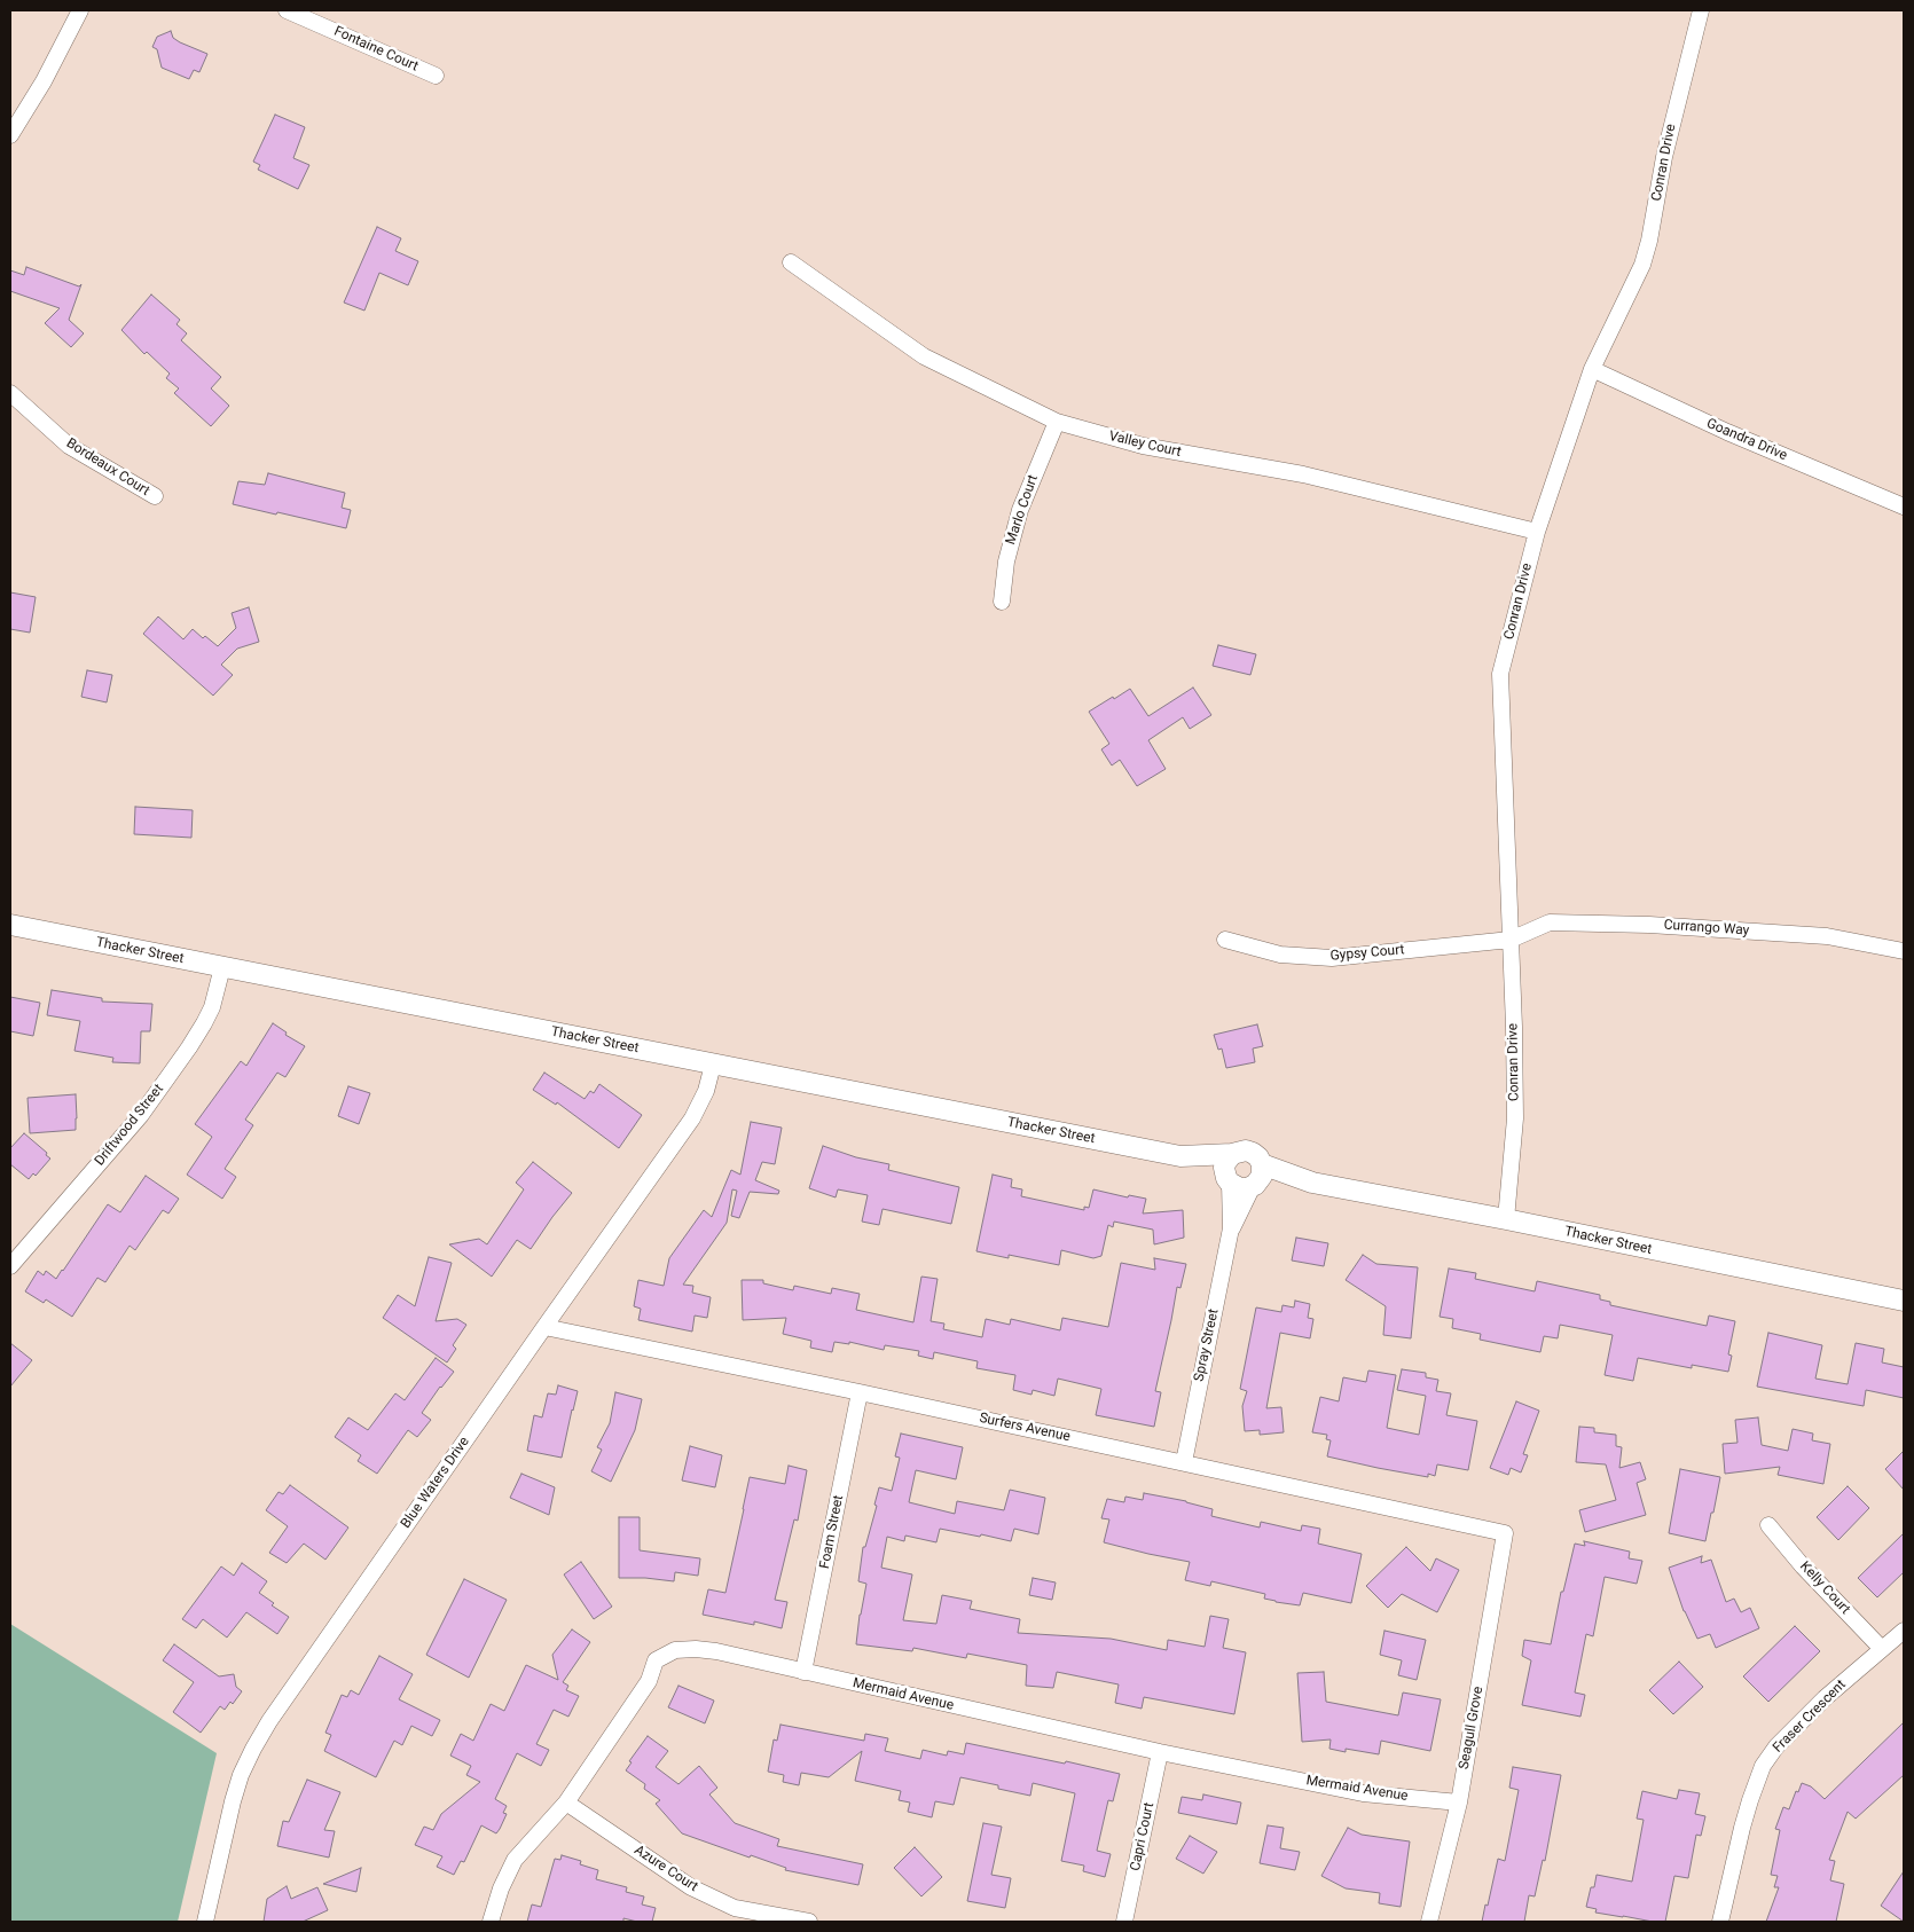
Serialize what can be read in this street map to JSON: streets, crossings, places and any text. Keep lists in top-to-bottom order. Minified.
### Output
{"streets":{"street":["Fontaine Court","Conran Drive","Goandra Drive","Valley Court","Bordeaux Court","Marlo Court","Currango Way","Thacker Street","Gypsy Court","Driftwood Street","Spray Street","Surfers Avenue","Blue Waters Drive","Foam Street","Kelly Court","Mermaid Avenue","Fraser Crescent","Seagull Grove","Capri Court","Azure Court"]},"crossings":[["Conran Drive","Goandra Drive"],["Conran Drive","Valley Court"],["Conran Drive","Currango Way"],["Conran Drive","Thacker Street"],["Conran Drive","Gypsy Court"],["Valley Court","Marlo Court"],["Currango Way","Gypsy Court"],["Thacker Street","Driftwood Street"],["Thacker Street","Spray Street"],["Thacker Street","Blue Waters Drive"],["Spray Street","Surfers Avenue"],["Surfers Avenue","Blue Waters Drive"],["Surfers Avenue","Foam Street"],["Surfers Avenue","Seagull Grove"],["Foam Street","Mermaid Avenue"],["Kelly Court","Fraser Crescent"],["Mermaid Avenue","Seagull Grove"],["Mermaid Avenue","Capri Court"],["Mermaid Avenue","Azure Court"]]}
